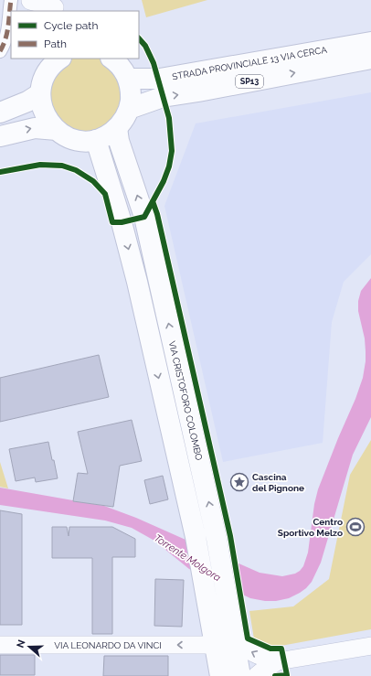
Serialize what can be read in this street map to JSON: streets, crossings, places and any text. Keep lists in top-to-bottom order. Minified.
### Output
{"streets":{"street":["STRADA PROVINCIALE 13 VIA CERCA","SP13","VIA CRISTOFORO COLOMBO","VIA LEONARDO DA VINCI"]},"one_way":["VIA LEONARDO DA VINCI"],"water":["Torrente Molgora"],"places":{"place":["Cascina del Pignone"],"sports":["Centro Sportivo Melzo"]},"legend":["Cycle path","Path"],"north":"left"}
